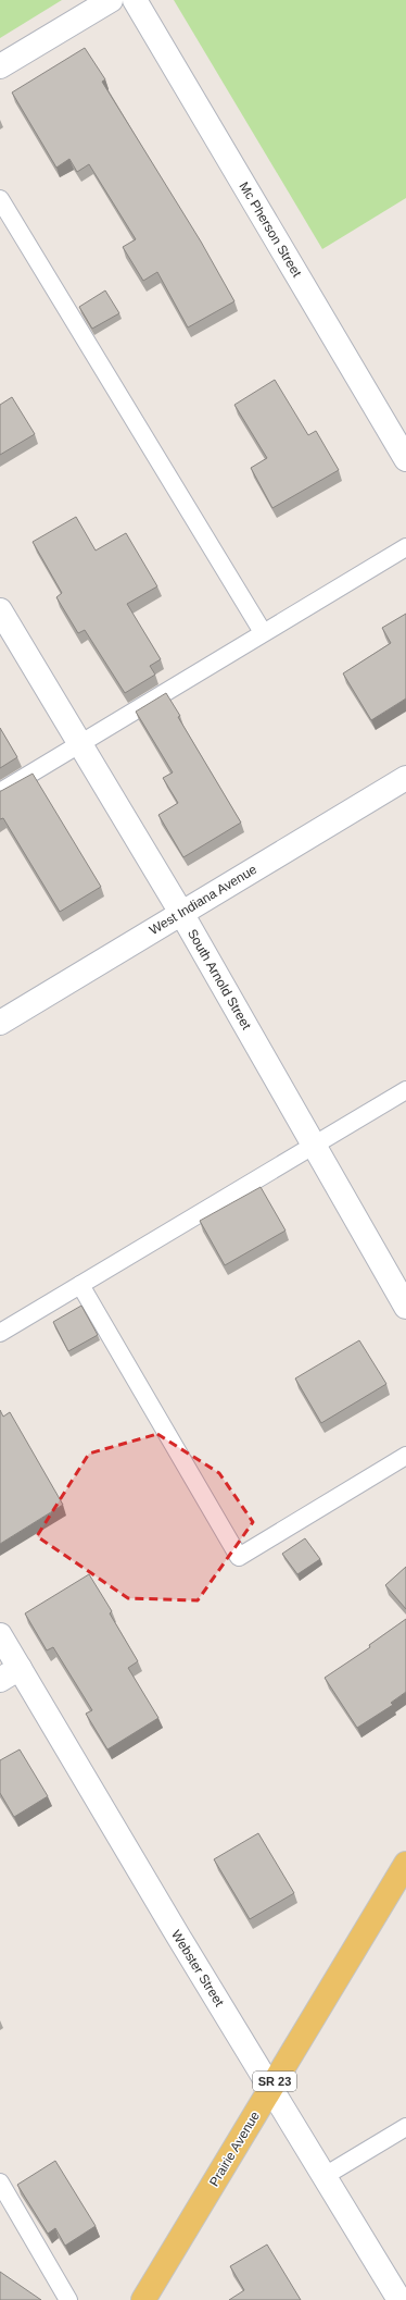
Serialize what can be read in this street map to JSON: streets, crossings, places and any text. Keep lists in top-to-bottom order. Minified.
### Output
{"streets":{"main road":["SR 23","Prairie Avenue"],"street":["Mc Pherson Street","West Indiana Avenue","South Arnold Street","Webster Street"]},"crossings":[["West Indiana Avenue","South Arnold Street"],["Webster Street","Prairie Avenue"]]}
